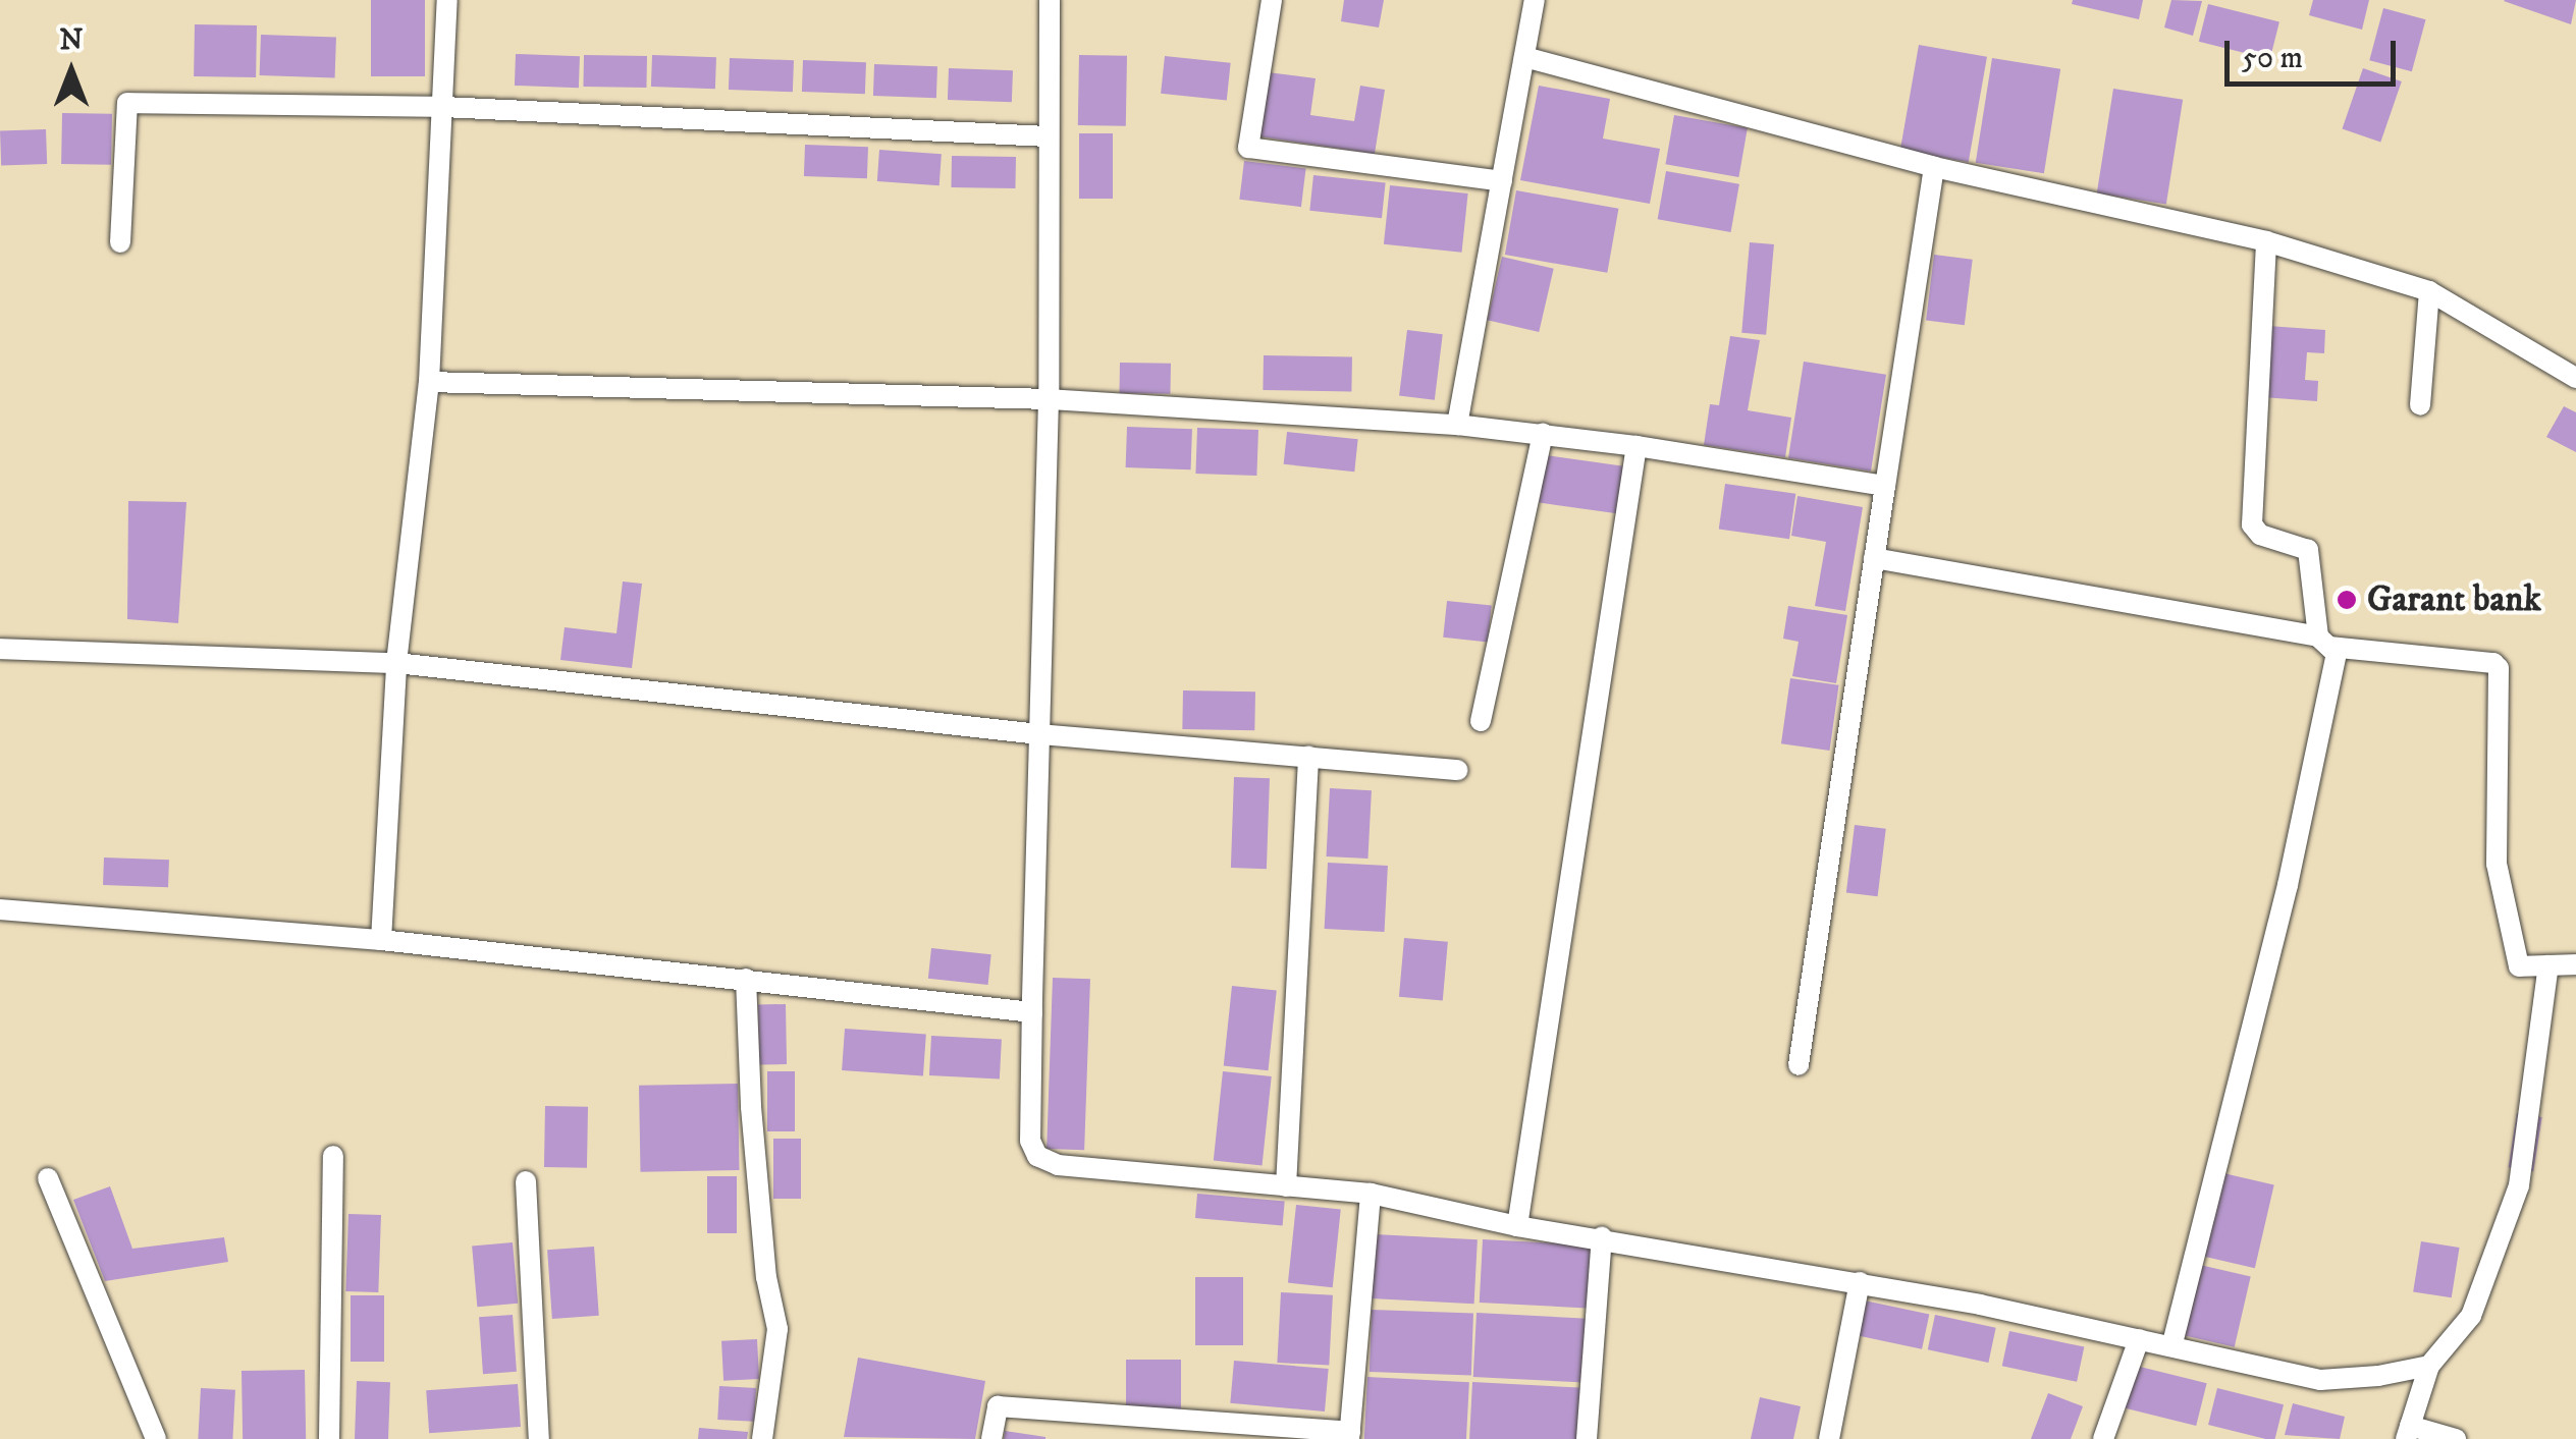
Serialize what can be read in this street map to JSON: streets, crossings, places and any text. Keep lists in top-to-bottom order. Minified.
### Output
{"places":["Garant bank"],"scale_bar":"50 m","north":"top"}
